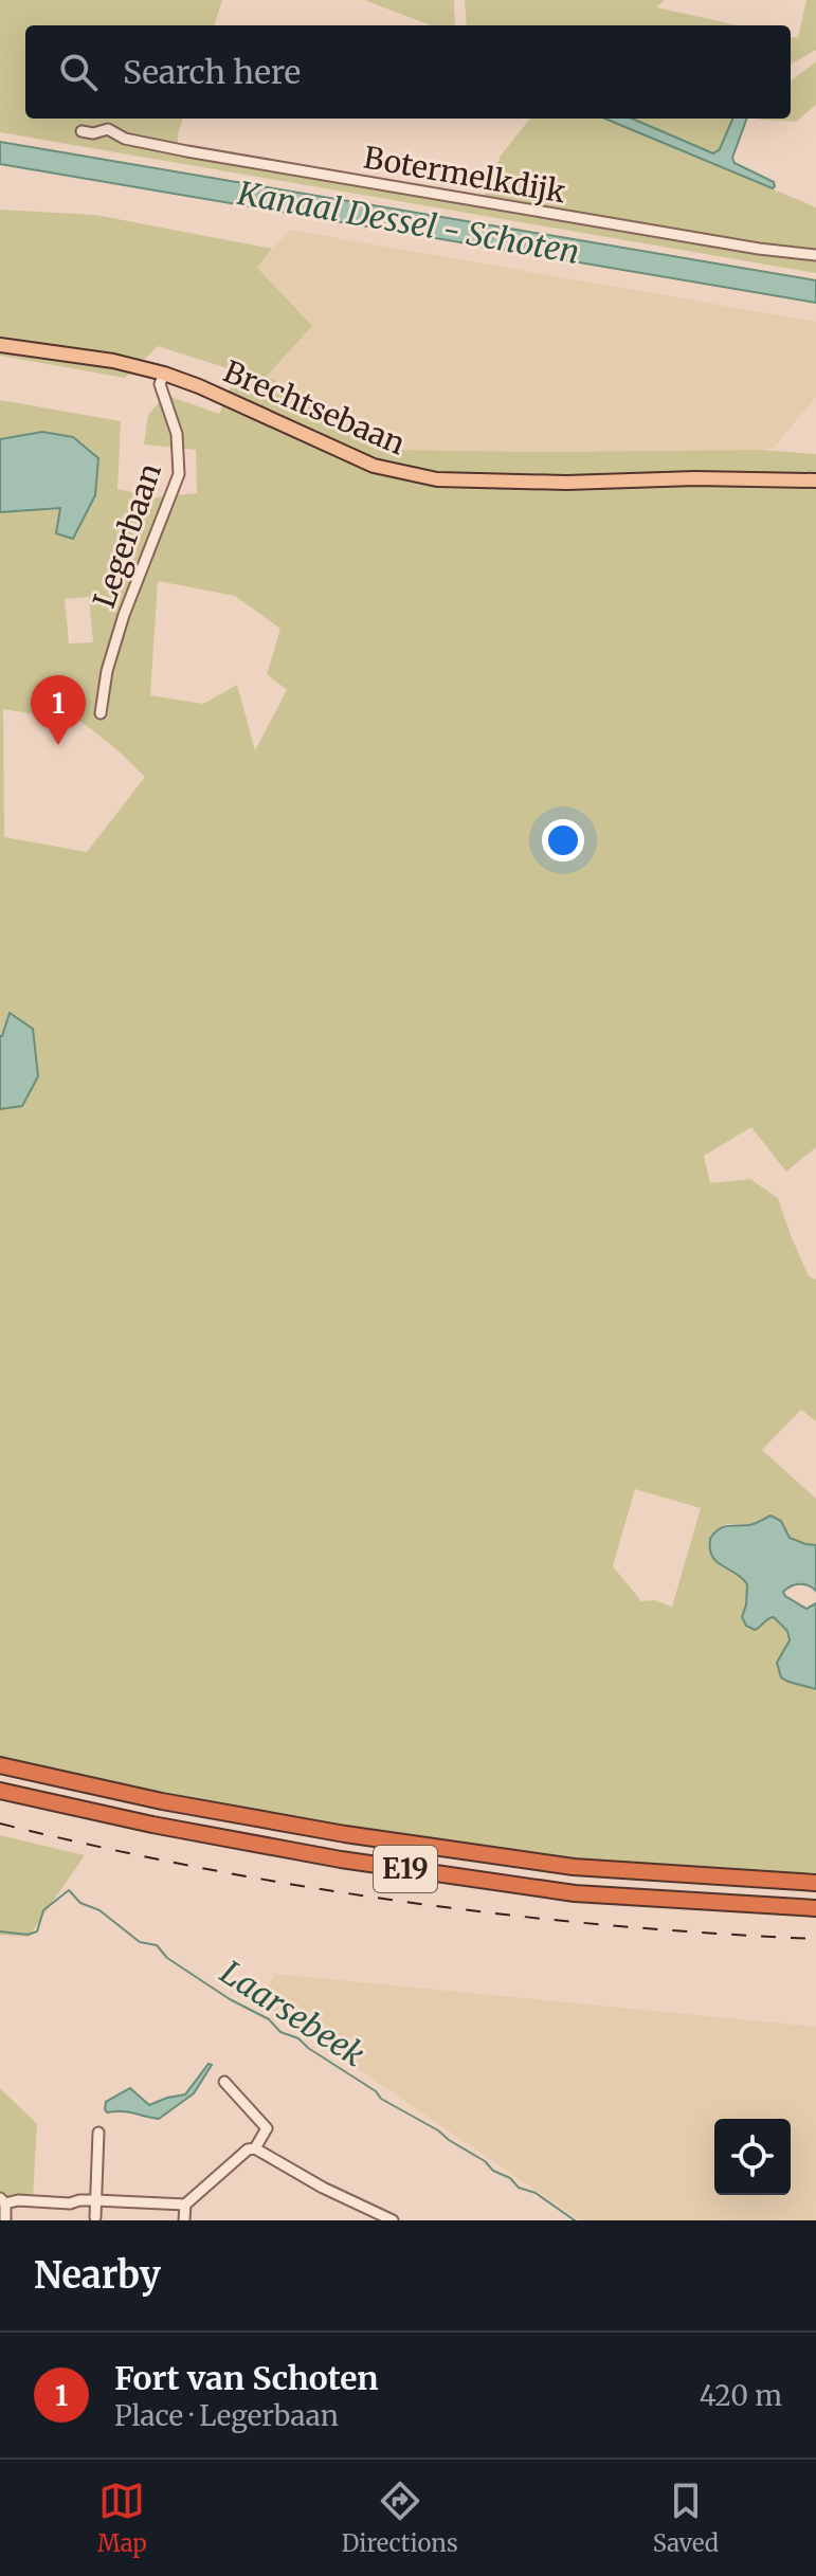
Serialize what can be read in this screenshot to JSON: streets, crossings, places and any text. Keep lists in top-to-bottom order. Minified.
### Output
{"streets":{"highway":["E19"],"main road":["Brechtsebaan"],"street":["Botermelkdijk","Legerbaan"]},"crossings":[["Brechtsebaan","Legerbaan"]],"water":["Kanaal Dessel - Schoten","Laarsebeek"],"page":{"search":"Search here","pins":"1","heading":"Nearby","list":[{"mark":"1","name":"Fort van Schoten","note":"Place · Legerbaan","value":"420 m"}],"nav":["Map","Directions","Saved"]}}
